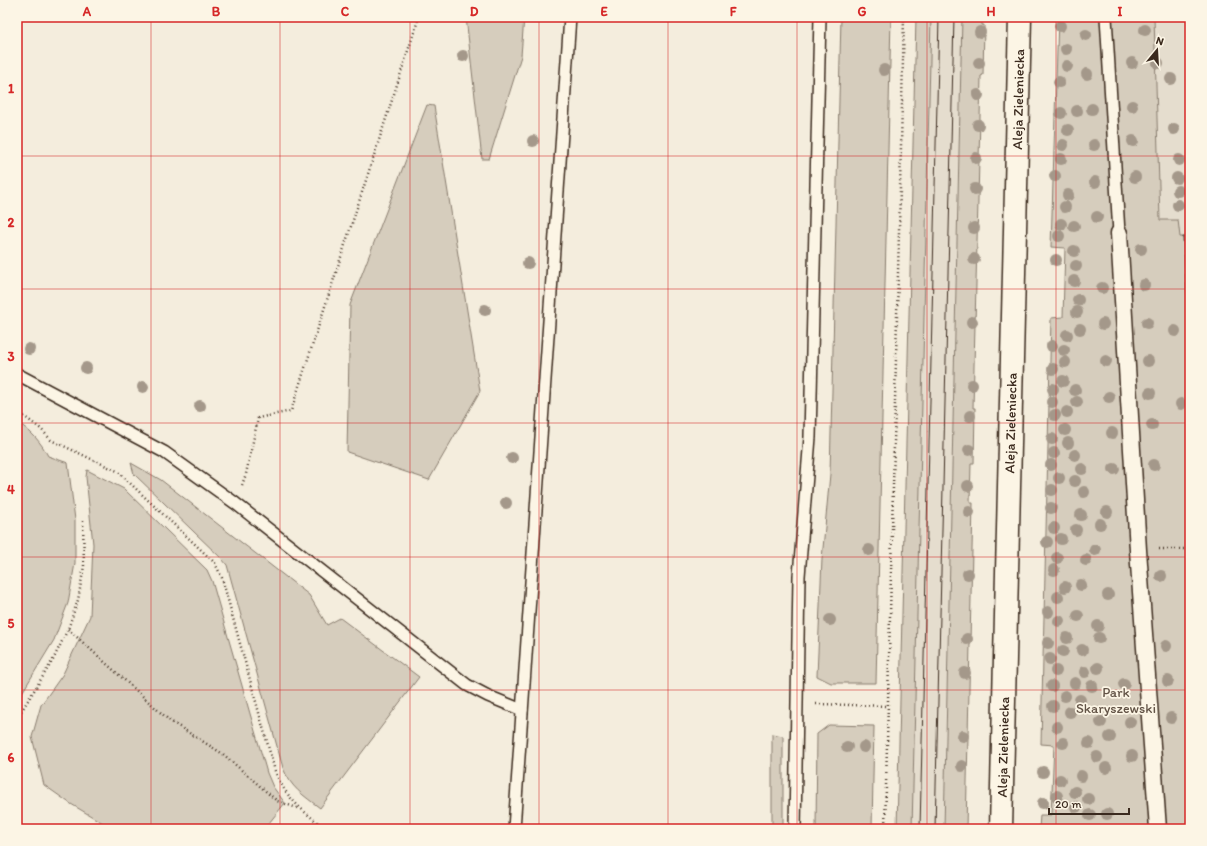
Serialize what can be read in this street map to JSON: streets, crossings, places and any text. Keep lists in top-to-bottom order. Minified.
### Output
{"streets":{"street":["Aleja Zieleniecka"]},"parks":["Park Skaryszewski"],"scale_bar":"20 m","north":"top","grid":{"columns":["A","B","C","D","E","F","G","H","I"],"rows":["1","2","3","4","5","6"]}}
